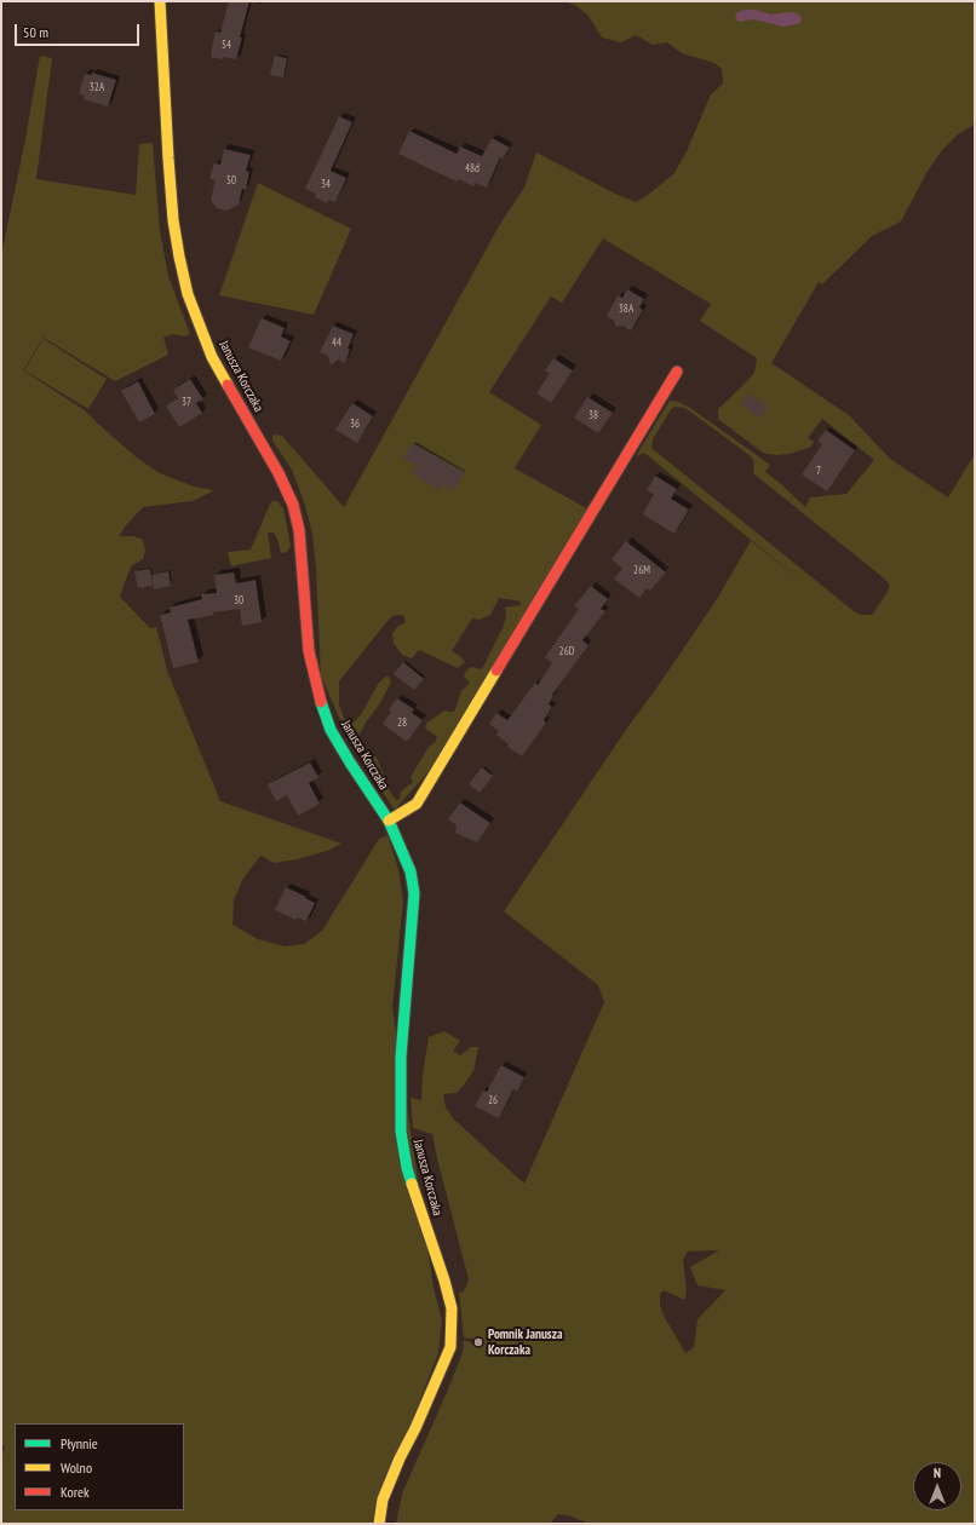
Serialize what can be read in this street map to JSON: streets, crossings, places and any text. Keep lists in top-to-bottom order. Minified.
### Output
{"streets":{"street":["Janusza Korczaka"]},"places":["Pomnik Janusza Korczaka"],"house_numbers":["54","32A","48d","50","34","38A","44","37","38","36","7","26M","30","26D","28","26"],"legend":["Płynnie","Wolno","Korek"],"scale_bar":"50 m","north":"top"}
